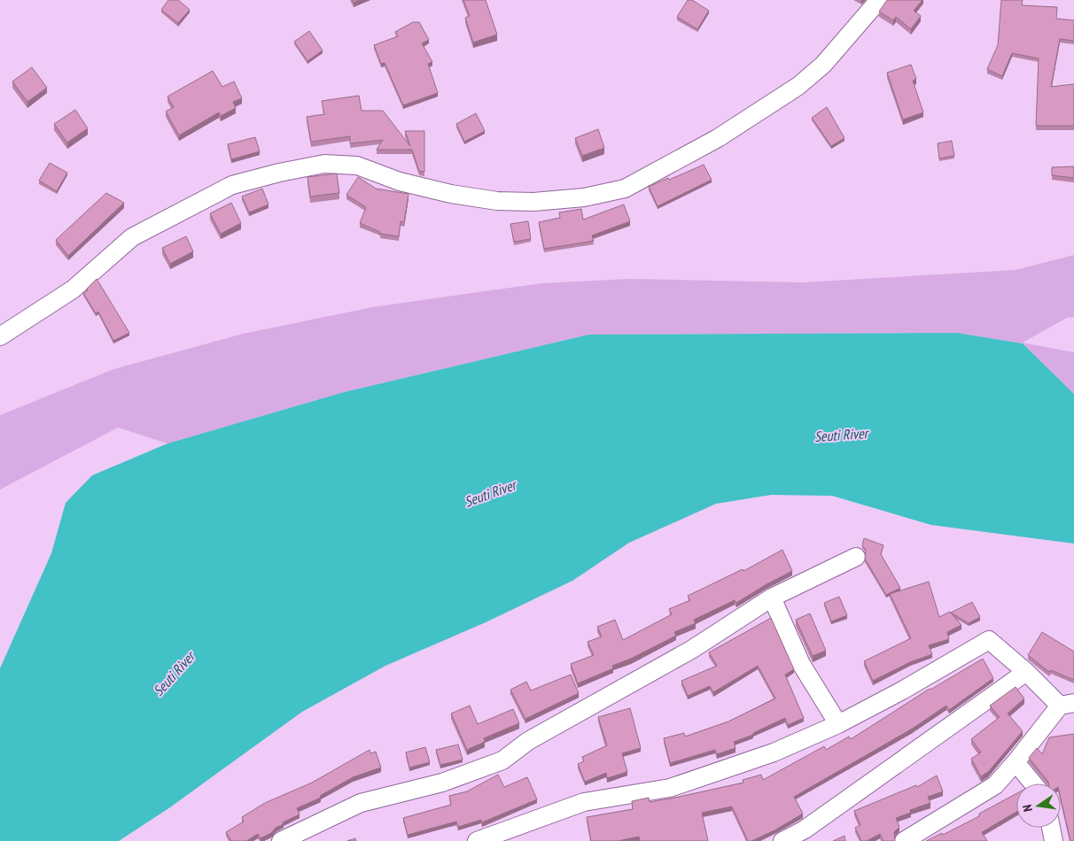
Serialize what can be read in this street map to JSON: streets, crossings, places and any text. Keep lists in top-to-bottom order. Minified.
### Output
{"water":["Seuti River"],"north":"left"}
